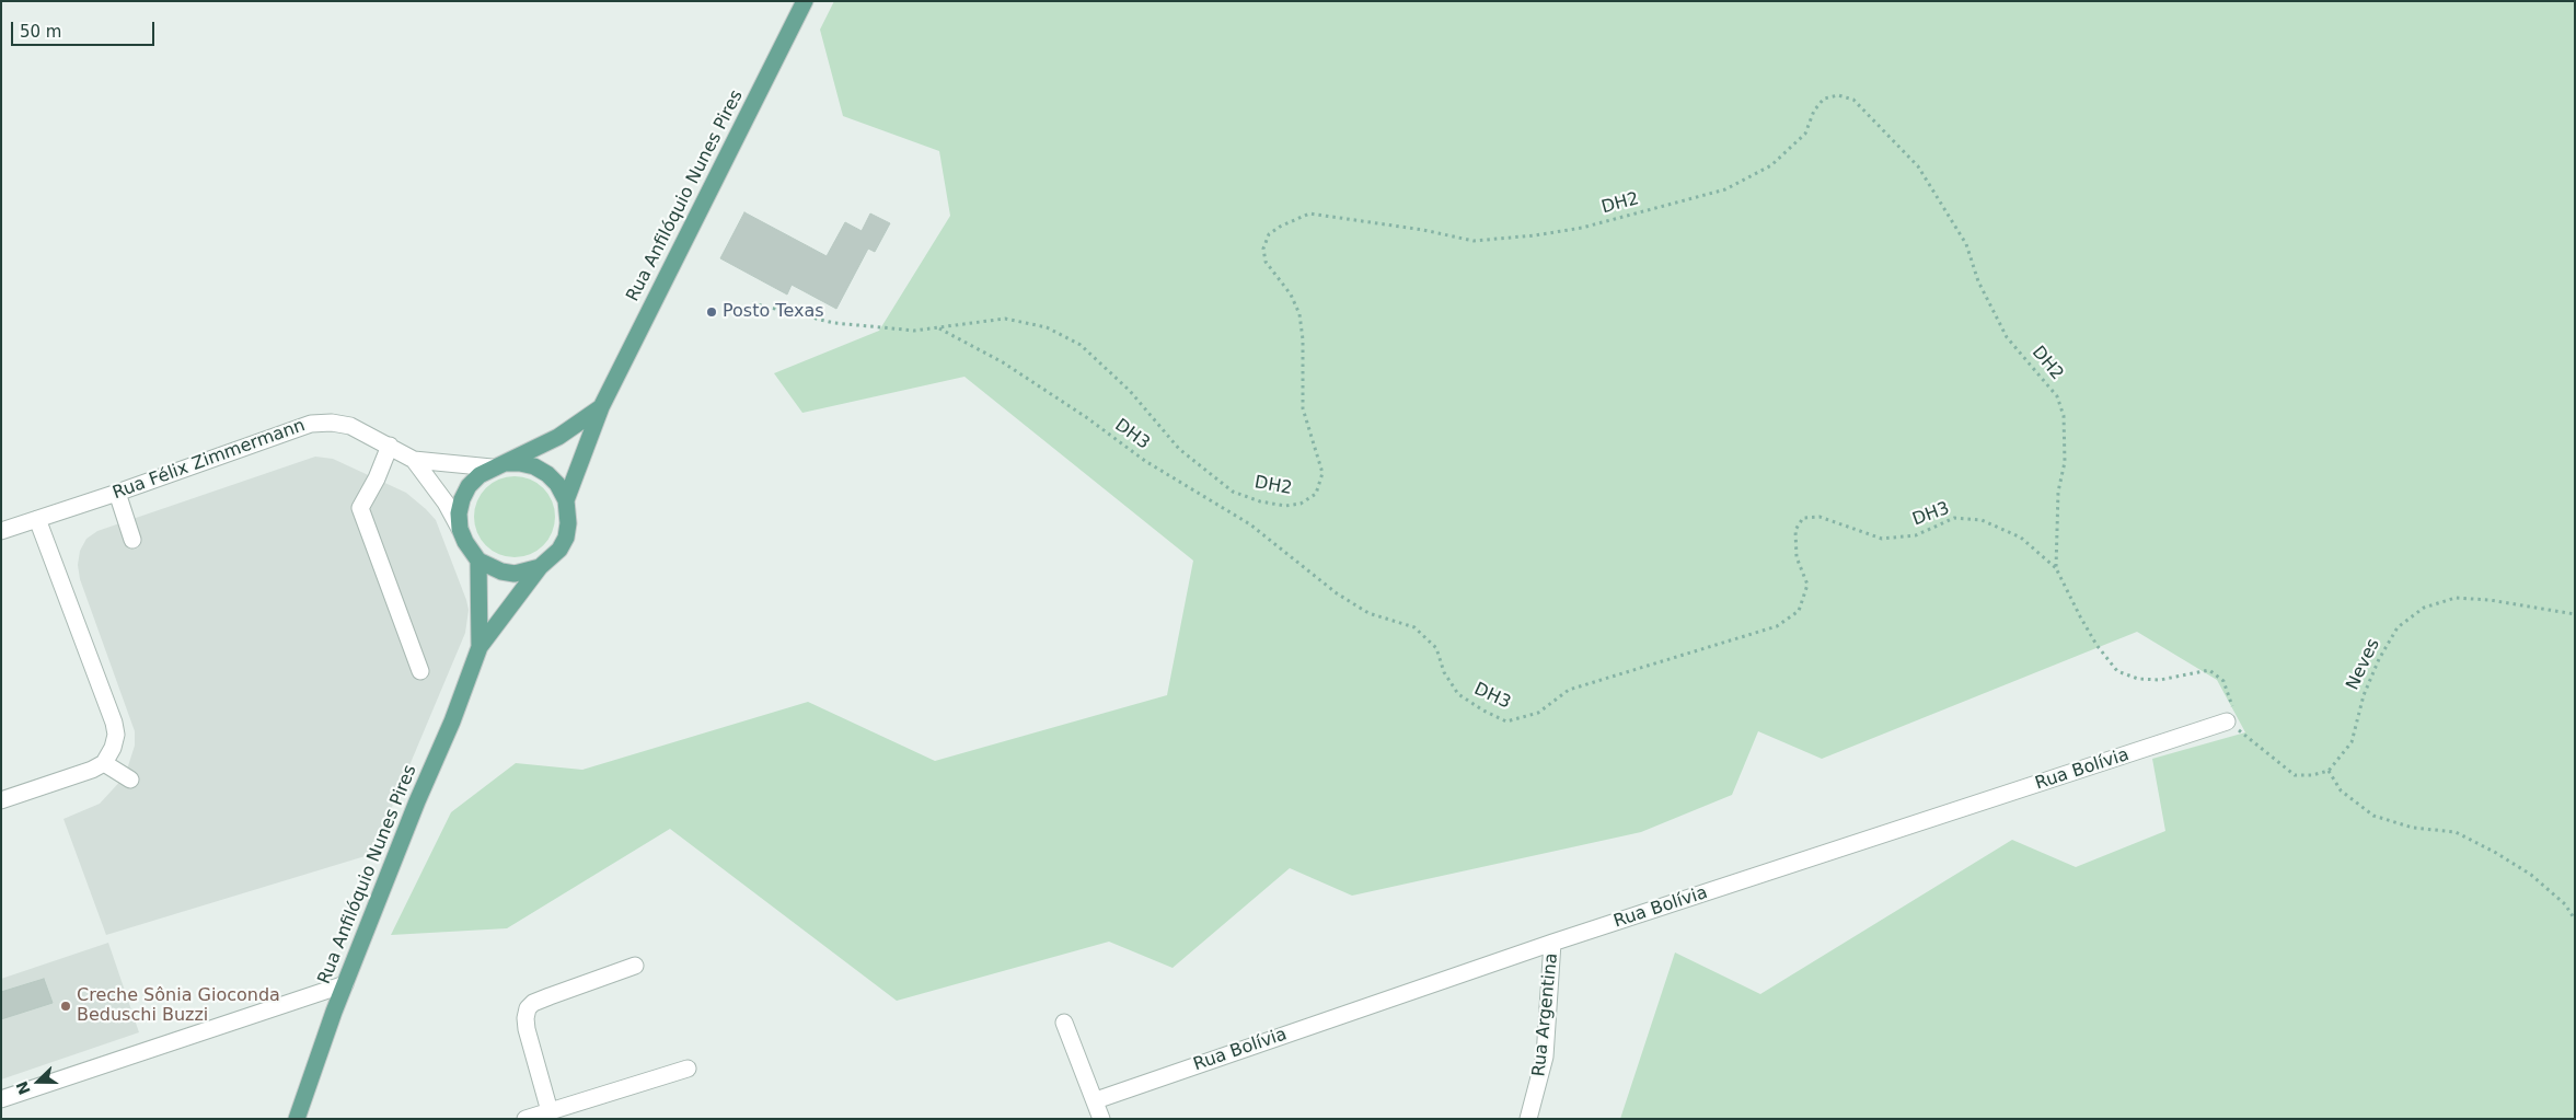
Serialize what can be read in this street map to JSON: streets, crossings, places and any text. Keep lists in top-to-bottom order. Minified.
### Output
{"streets":{"main road":["Rua Anfilóquio Nunes Pires"],"street":["Rua Félix Zimmermann","Rua Bolívia","Rua Argentina"],"path":["DH2","DH3","Neves"]},"crossings":[["Rua Anfilóquio Nunes Pires","Rua Félix Zimmermann"],["DH2","DH3"],["DH2","Rua Bolívia"],["Rua Bolívia","Rua Argentina"]],"places":["Posto Texas","Creche Sônia Gioconda Beduschi Buzzi"],"scale_bar":"50 m","north":"left"}
